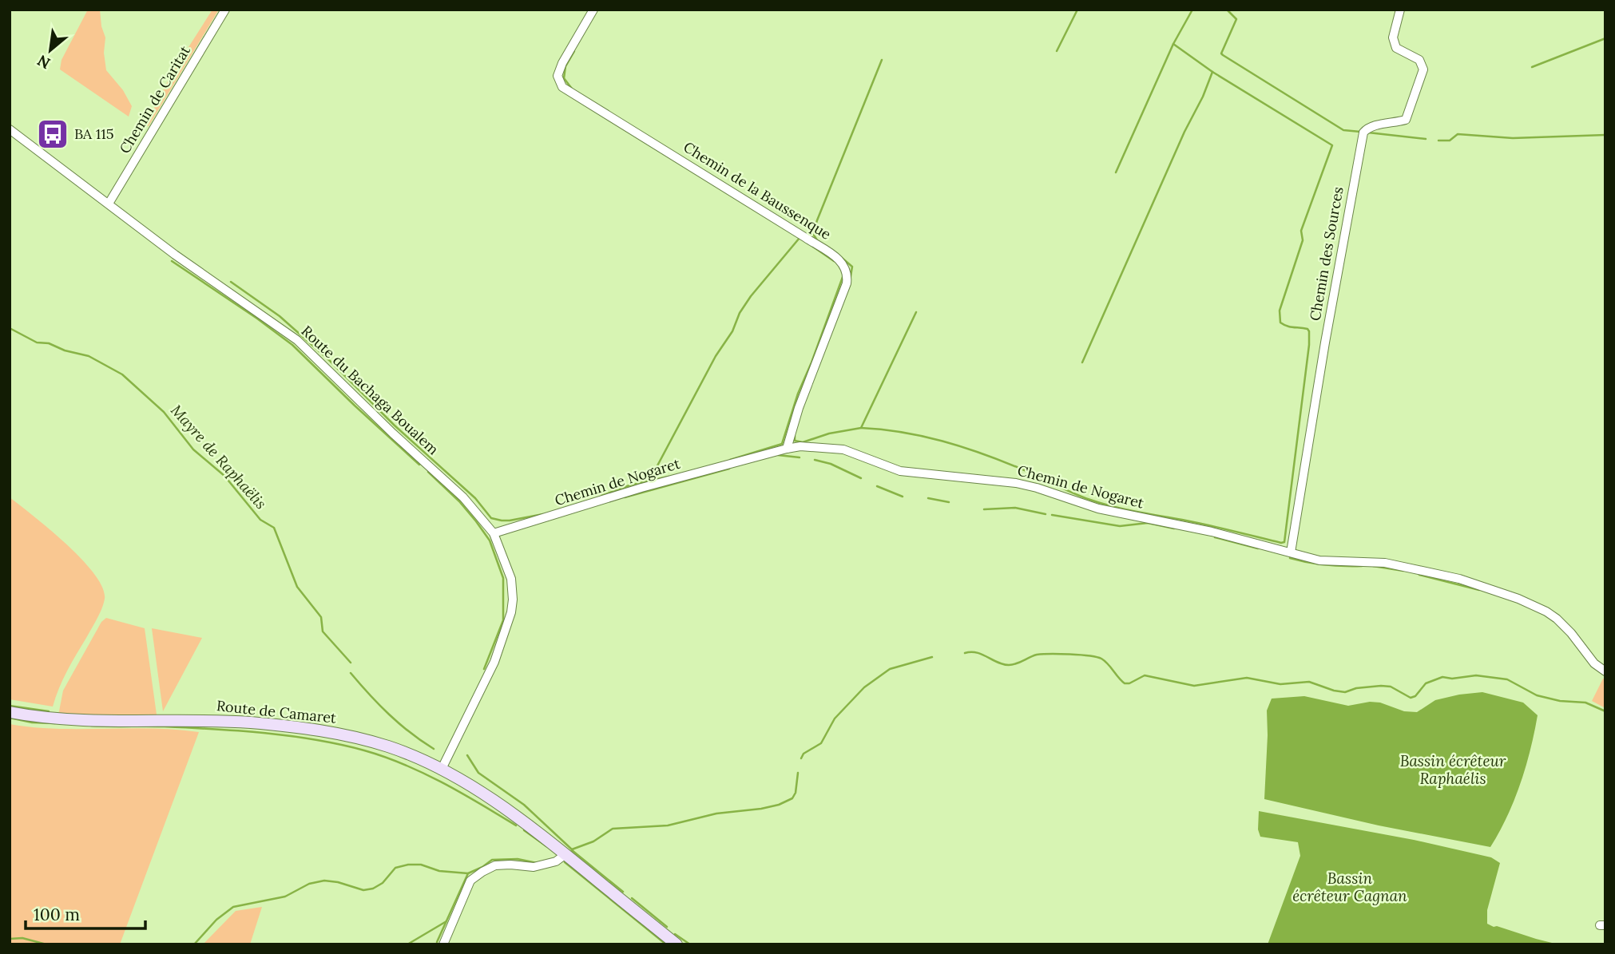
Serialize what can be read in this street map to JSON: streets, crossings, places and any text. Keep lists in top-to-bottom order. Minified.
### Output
{"streets":{"main road":["Route de Camaret"],"street":["Chemin de Caritat","Chemin de la Baussenque","Chemin des Sources","Route du Bachaga Boualem","Chemin de Nogaret"]},"crossings":[["Chemin de Caritat","Route du Bachaga Boualem"],["Chemin de la Baussenque","Chemin de Nogaret"],["Chemin des Sources","Chemin de Nogaret"],["Route du Bachaga Boualem","Chemin de Nogaret"],["Route du Bachaga Boualem","Route de Camaret"]],"water":["Mayre de Raphaëlis","Bassin écrêteur Raphaélis","Bassin écrêteur Cagnan"],"places":{"bus stop":["BA 115"]},"scale_bar":"100 m","north":"bottom left"}
